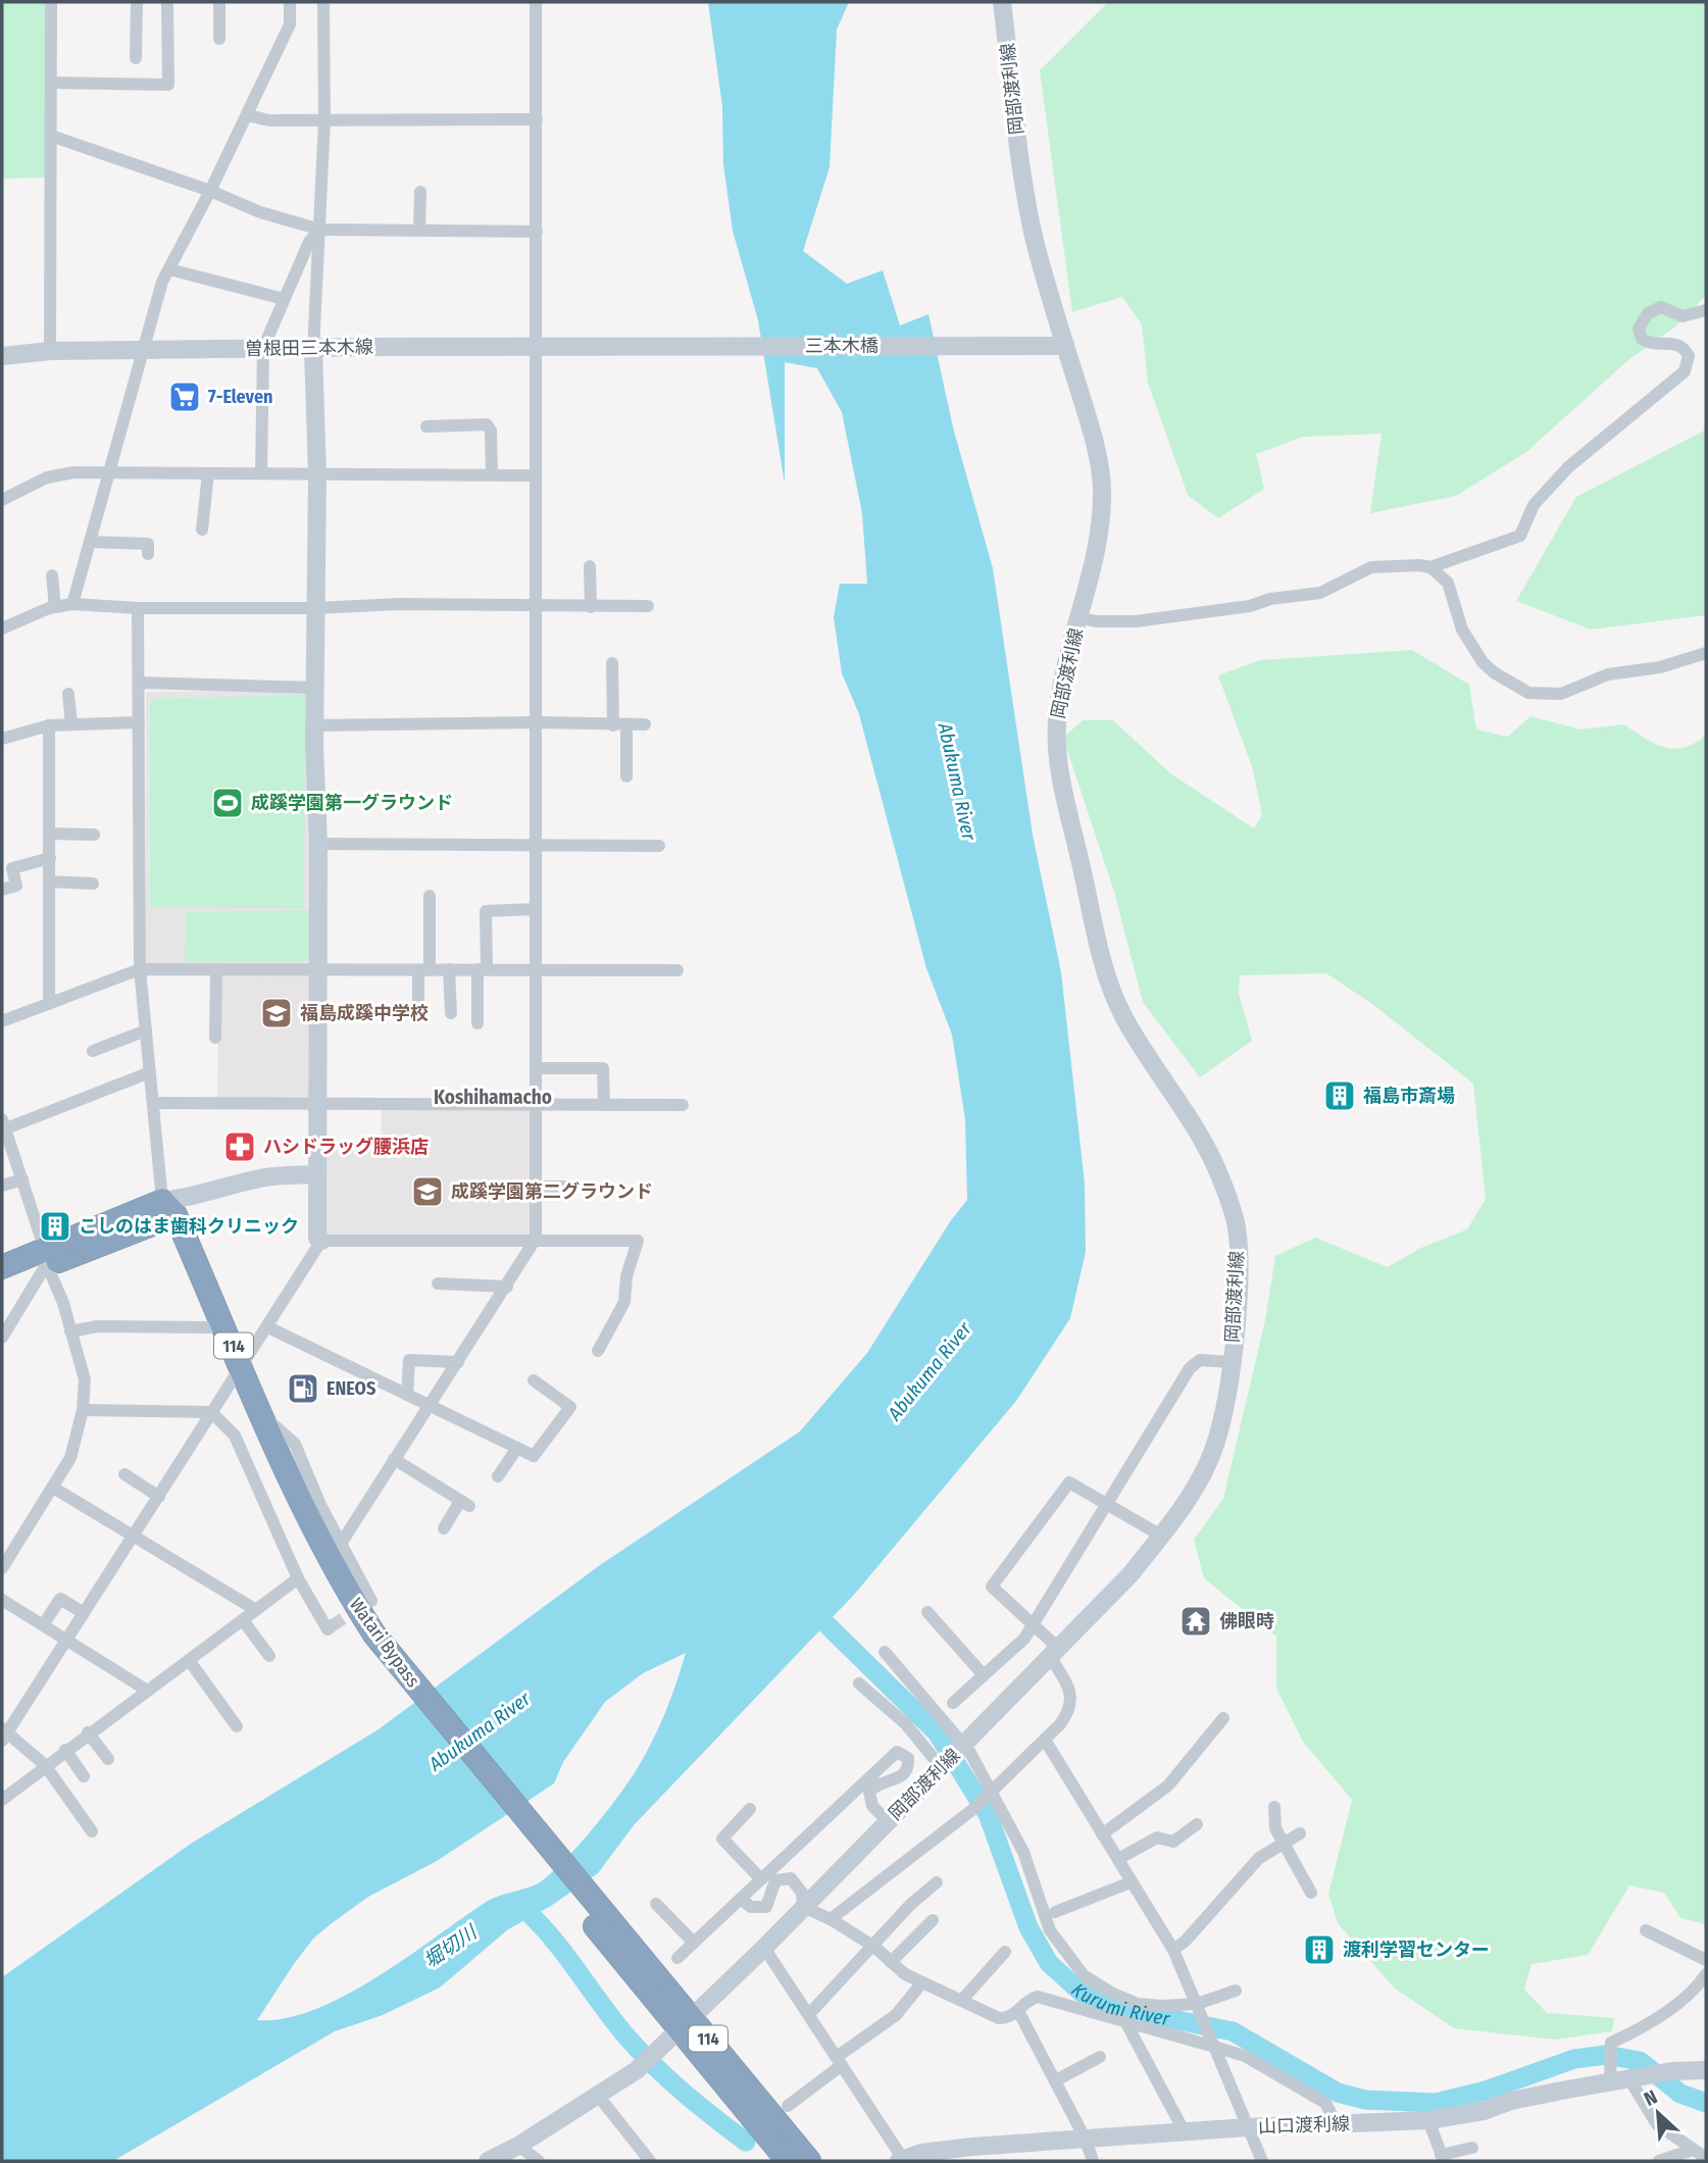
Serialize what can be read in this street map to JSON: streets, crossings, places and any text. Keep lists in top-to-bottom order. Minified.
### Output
{"streets":{"highway":["114","Watari Bypass"],"main road":["岡部渡利線","三本木橋","曽根田三本木線","山口渡利線"]},"crossings":[["岡部渡利線","三本木橋"],["岡部渡利線","Watari Bypass"],["三本木橋","曽根田三本木線"]],"districts":["Koshihamacho"],"water":["Abukuma River","堀切川","Kurumi River"],"places":{"supermarket":["7-Eleven"],"sports":["成蹊学園第一グラウンド"],"school or university":["福島成蹊中学校","成蹊学園第二グラウンド"],"building":["福島市斎場","こしのはま歯科クリニック","渡利学習センター"],"pharmacy":["ハシドラッグ腰浜店"],"fuel station":["ENEOS"],"temple":["佛眼時"]},"north":"top left"}
